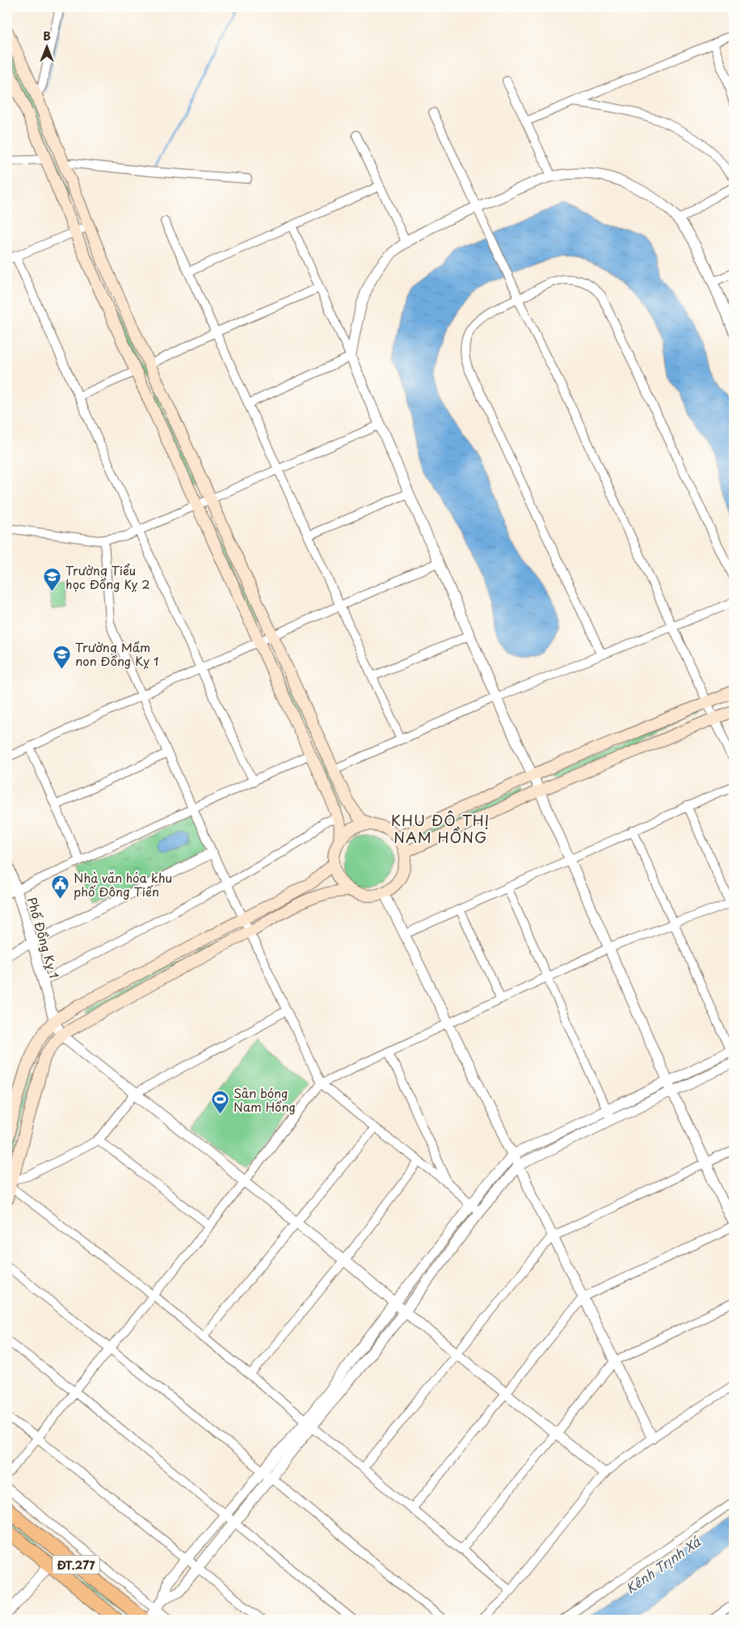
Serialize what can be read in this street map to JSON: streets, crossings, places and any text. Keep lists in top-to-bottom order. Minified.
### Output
{"streets":{"main road":["ĐT.277"],"street":["Phố Đồng Kỵ 1"]},"districts":["KHU ĐÔ THỊ NAM HỒNG"],"water":["Kênh Trịnh Xá"],"places":{"school or university":["Trường Tiểu học Đồng Kỵ 2","Trường Mầm non Đồng Kỵ 1"],"public building":["Nhà văn hóa khu phố Đông Tiến"],"sports":["Sân bóng Nam Hồng"]},"north":"top"}
